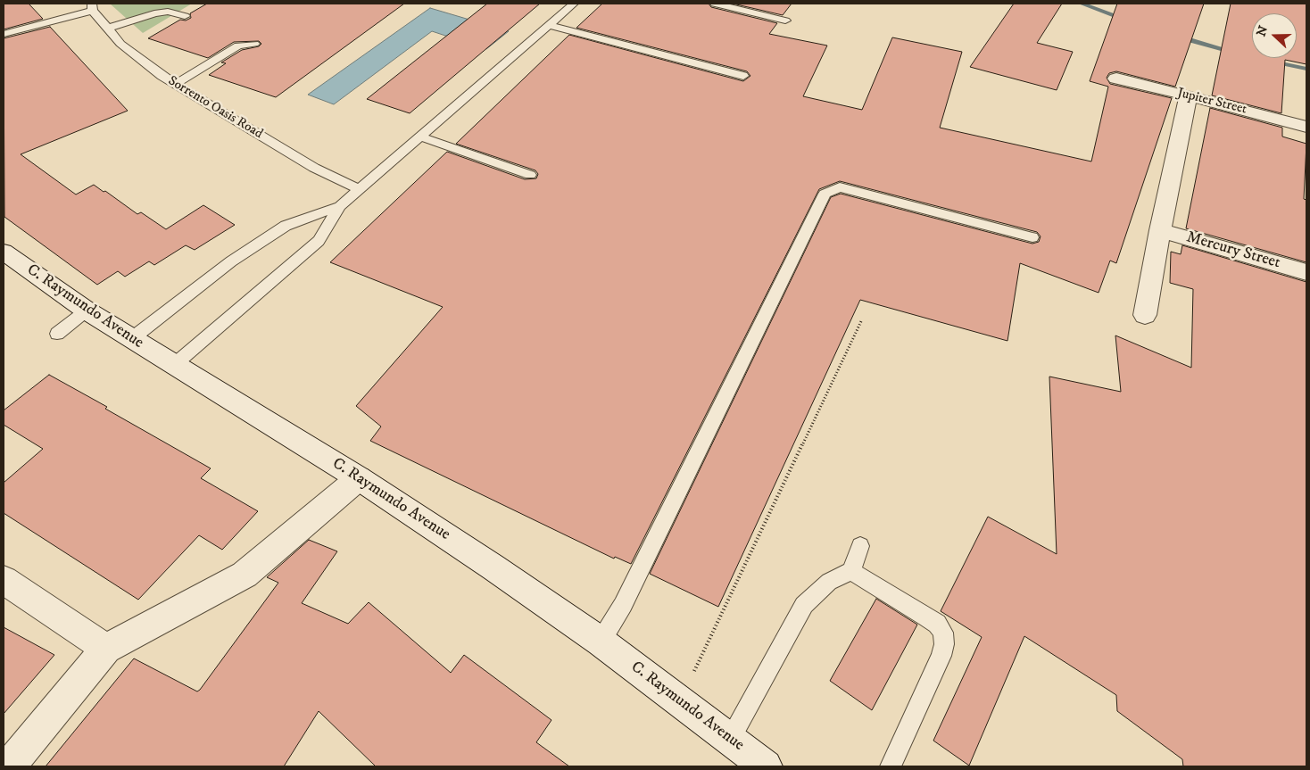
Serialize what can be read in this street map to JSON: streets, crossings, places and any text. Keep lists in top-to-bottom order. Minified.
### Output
{"streets":{"street":["Jupiter Street","Mercury Street","C. Raymundo Avenue"],"lane":["Sorrento Oasis Road"]},"north":"left"}
